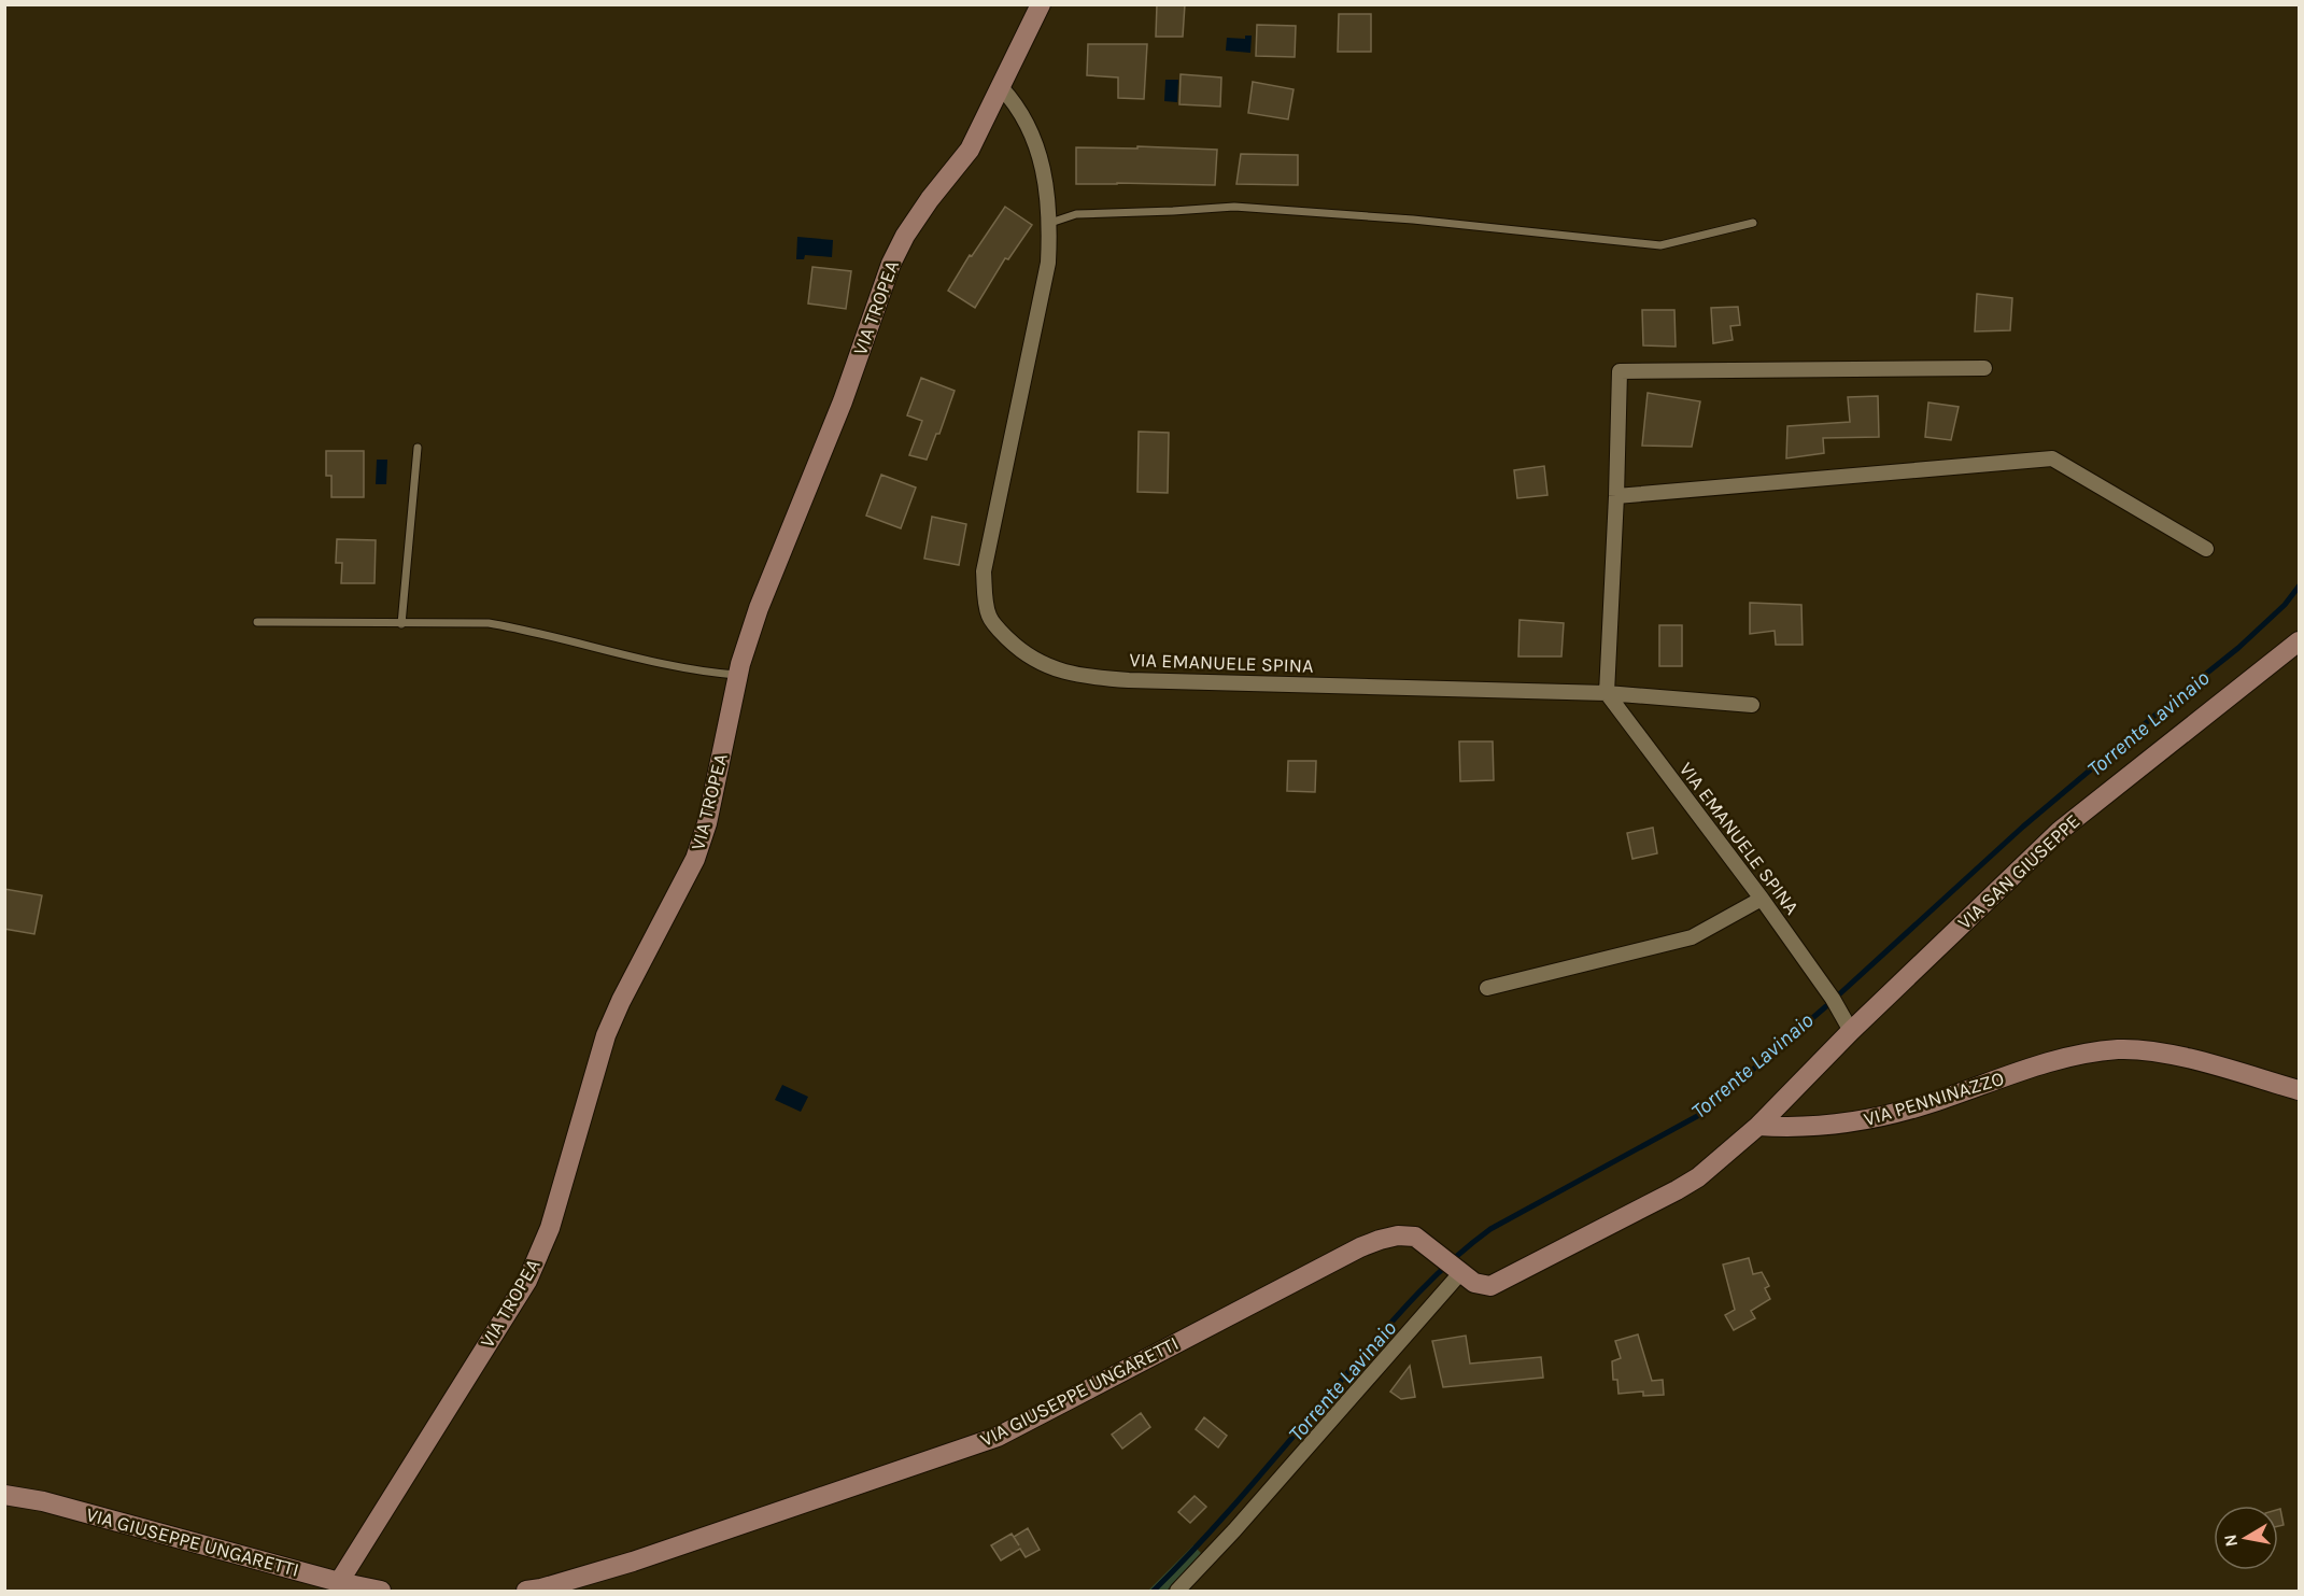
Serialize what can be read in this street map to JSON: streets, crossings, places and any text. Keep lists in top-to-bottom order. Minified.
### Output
{"streets":{"street":["VIA TROPEA","VIA EMANUELE SPINA","VIA SAN GIUSEPPE","VIA PENNINAZZO","VIA GIUSEPPE UNGARETTI"]},"crossings":[["VIA TROPEA","VIA EMANUELE SPINA"],["VIA TROPEA","VIA GIUSEPPE UNGARETTI"],["VIA EMANUELE SPINA","VIA SAN GIUSEPPE"],["VIA SAN GIUSEPPE","VIA PENNINAZZO"]],"water":["Torrente Lavinaio"],"north":"left"}
